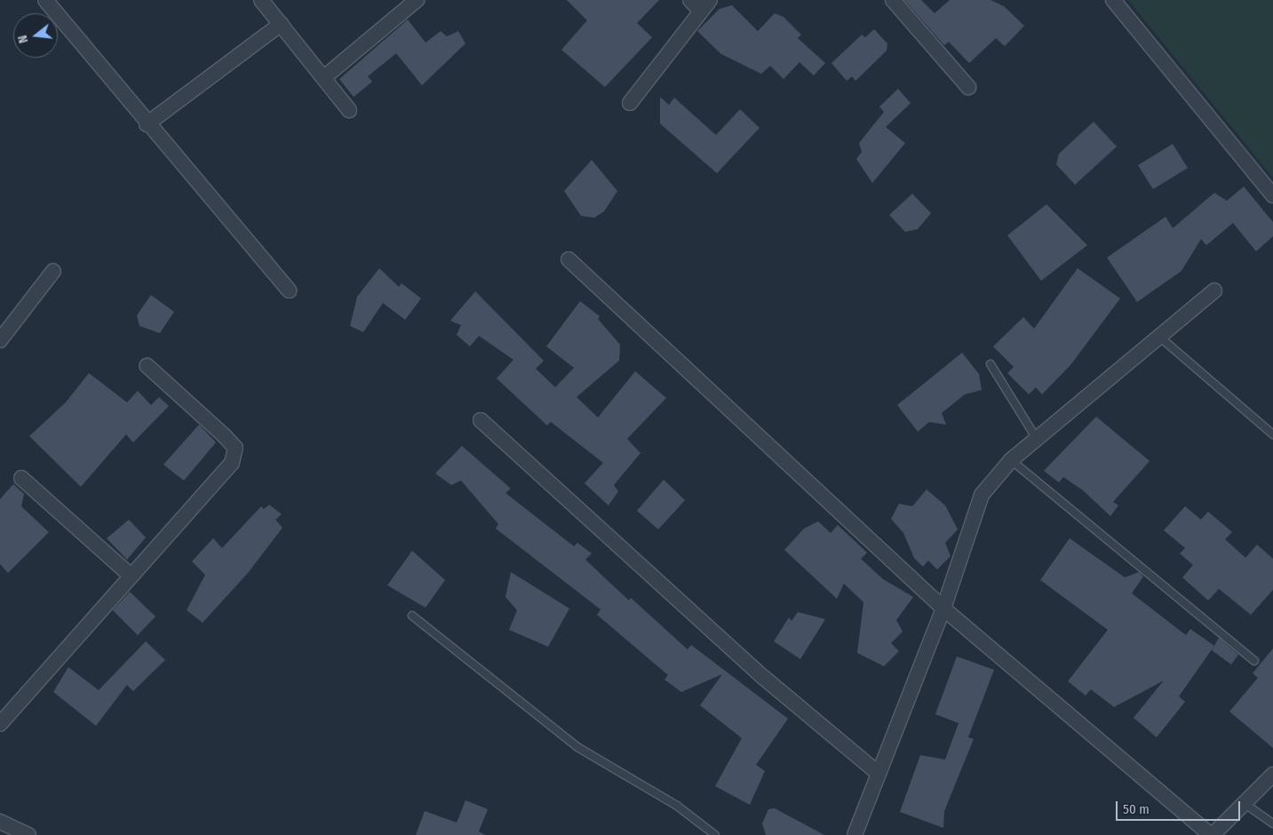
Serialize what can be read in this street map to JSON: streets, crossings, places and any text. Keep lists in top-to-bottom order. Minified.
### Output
{"scale_bar":"50 m","north":"left"}
